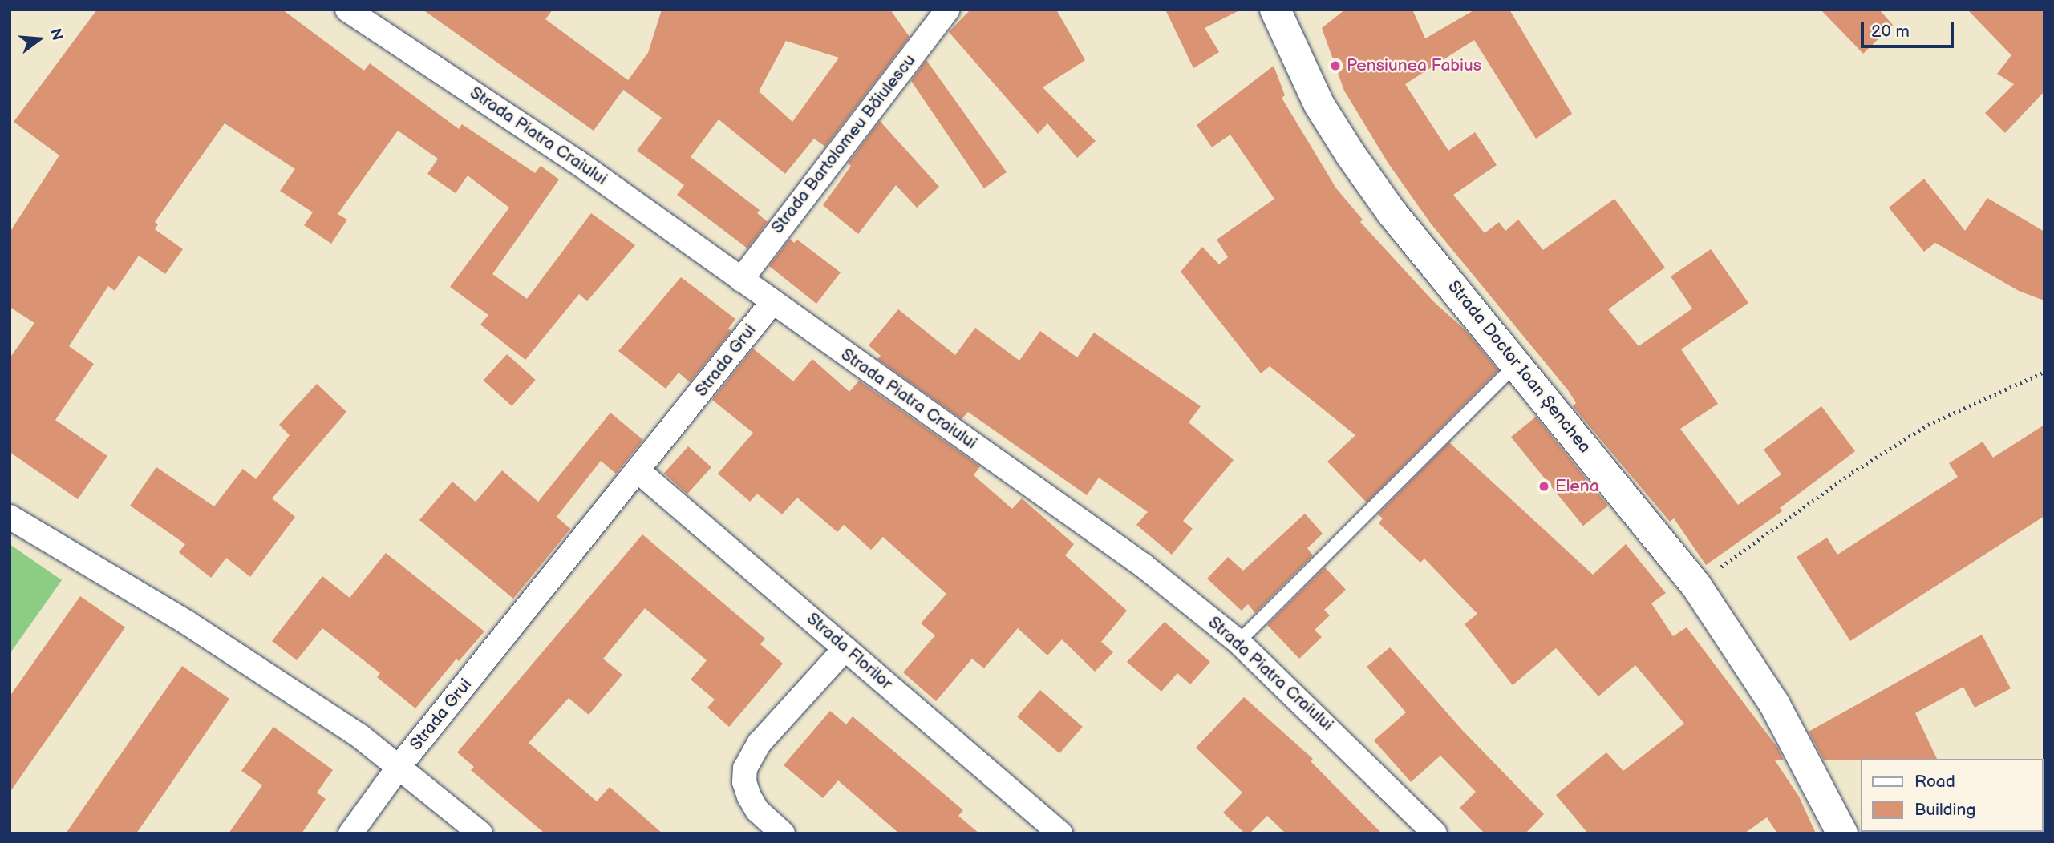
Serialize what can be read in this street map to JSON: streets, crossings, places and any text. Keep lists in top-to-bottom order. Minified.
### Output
{"streets":{"main road":["Strada Doctor Ioan Șenchea"],"street":["Strada Piatra Craiului","Strada Bartolomeu Băiulescu","Strada Grui","Strada Florilor"]},"crossings":[["Strada Piatra Craiului","Strada Bartolomeu Băiulescu"],["Strada Piatra Craiului","Strada Grui"],["Strada Grui","Strada Florilor"]],"places":["Pensiunea Fabius","Elena"],"legend":["Road","Building"],"scale_bar":"20 m","north":"right"}
